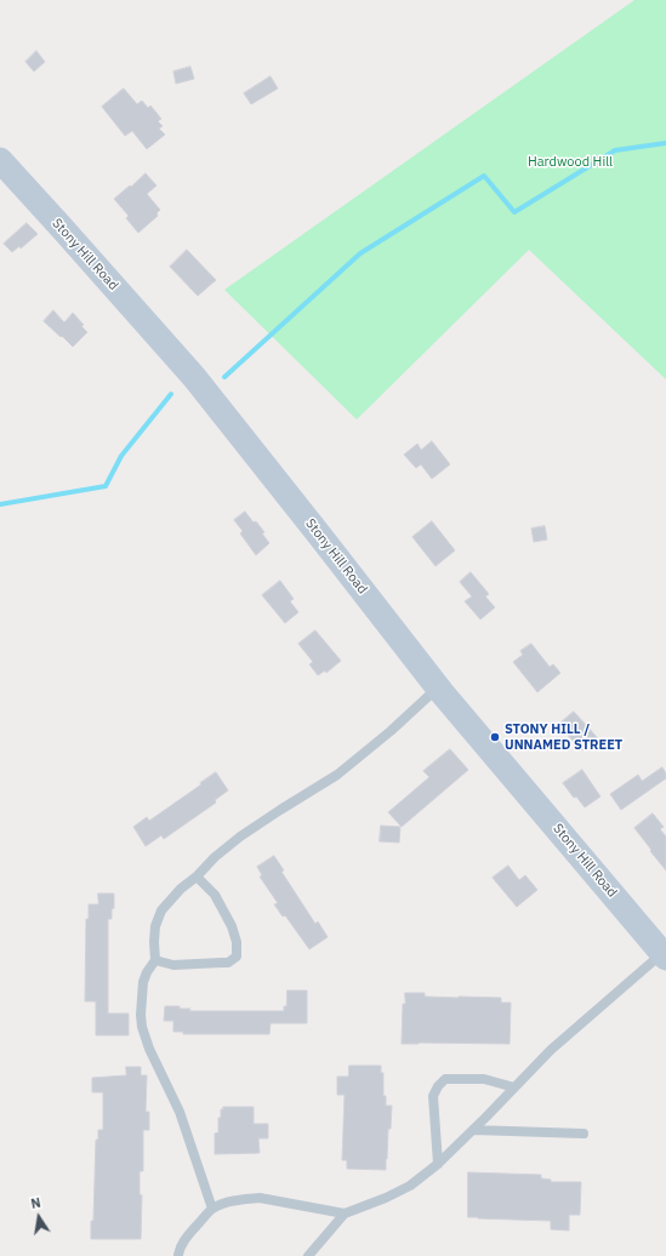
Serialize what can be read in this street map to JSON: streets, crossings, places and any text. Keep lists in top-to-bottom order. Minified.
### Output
{"streets":{"main road":["Stony Hill Road"]},"parks":["Hardwood Hill"],"places":["STONY HILL / UNNAMED STREET"],"north":"top"}
